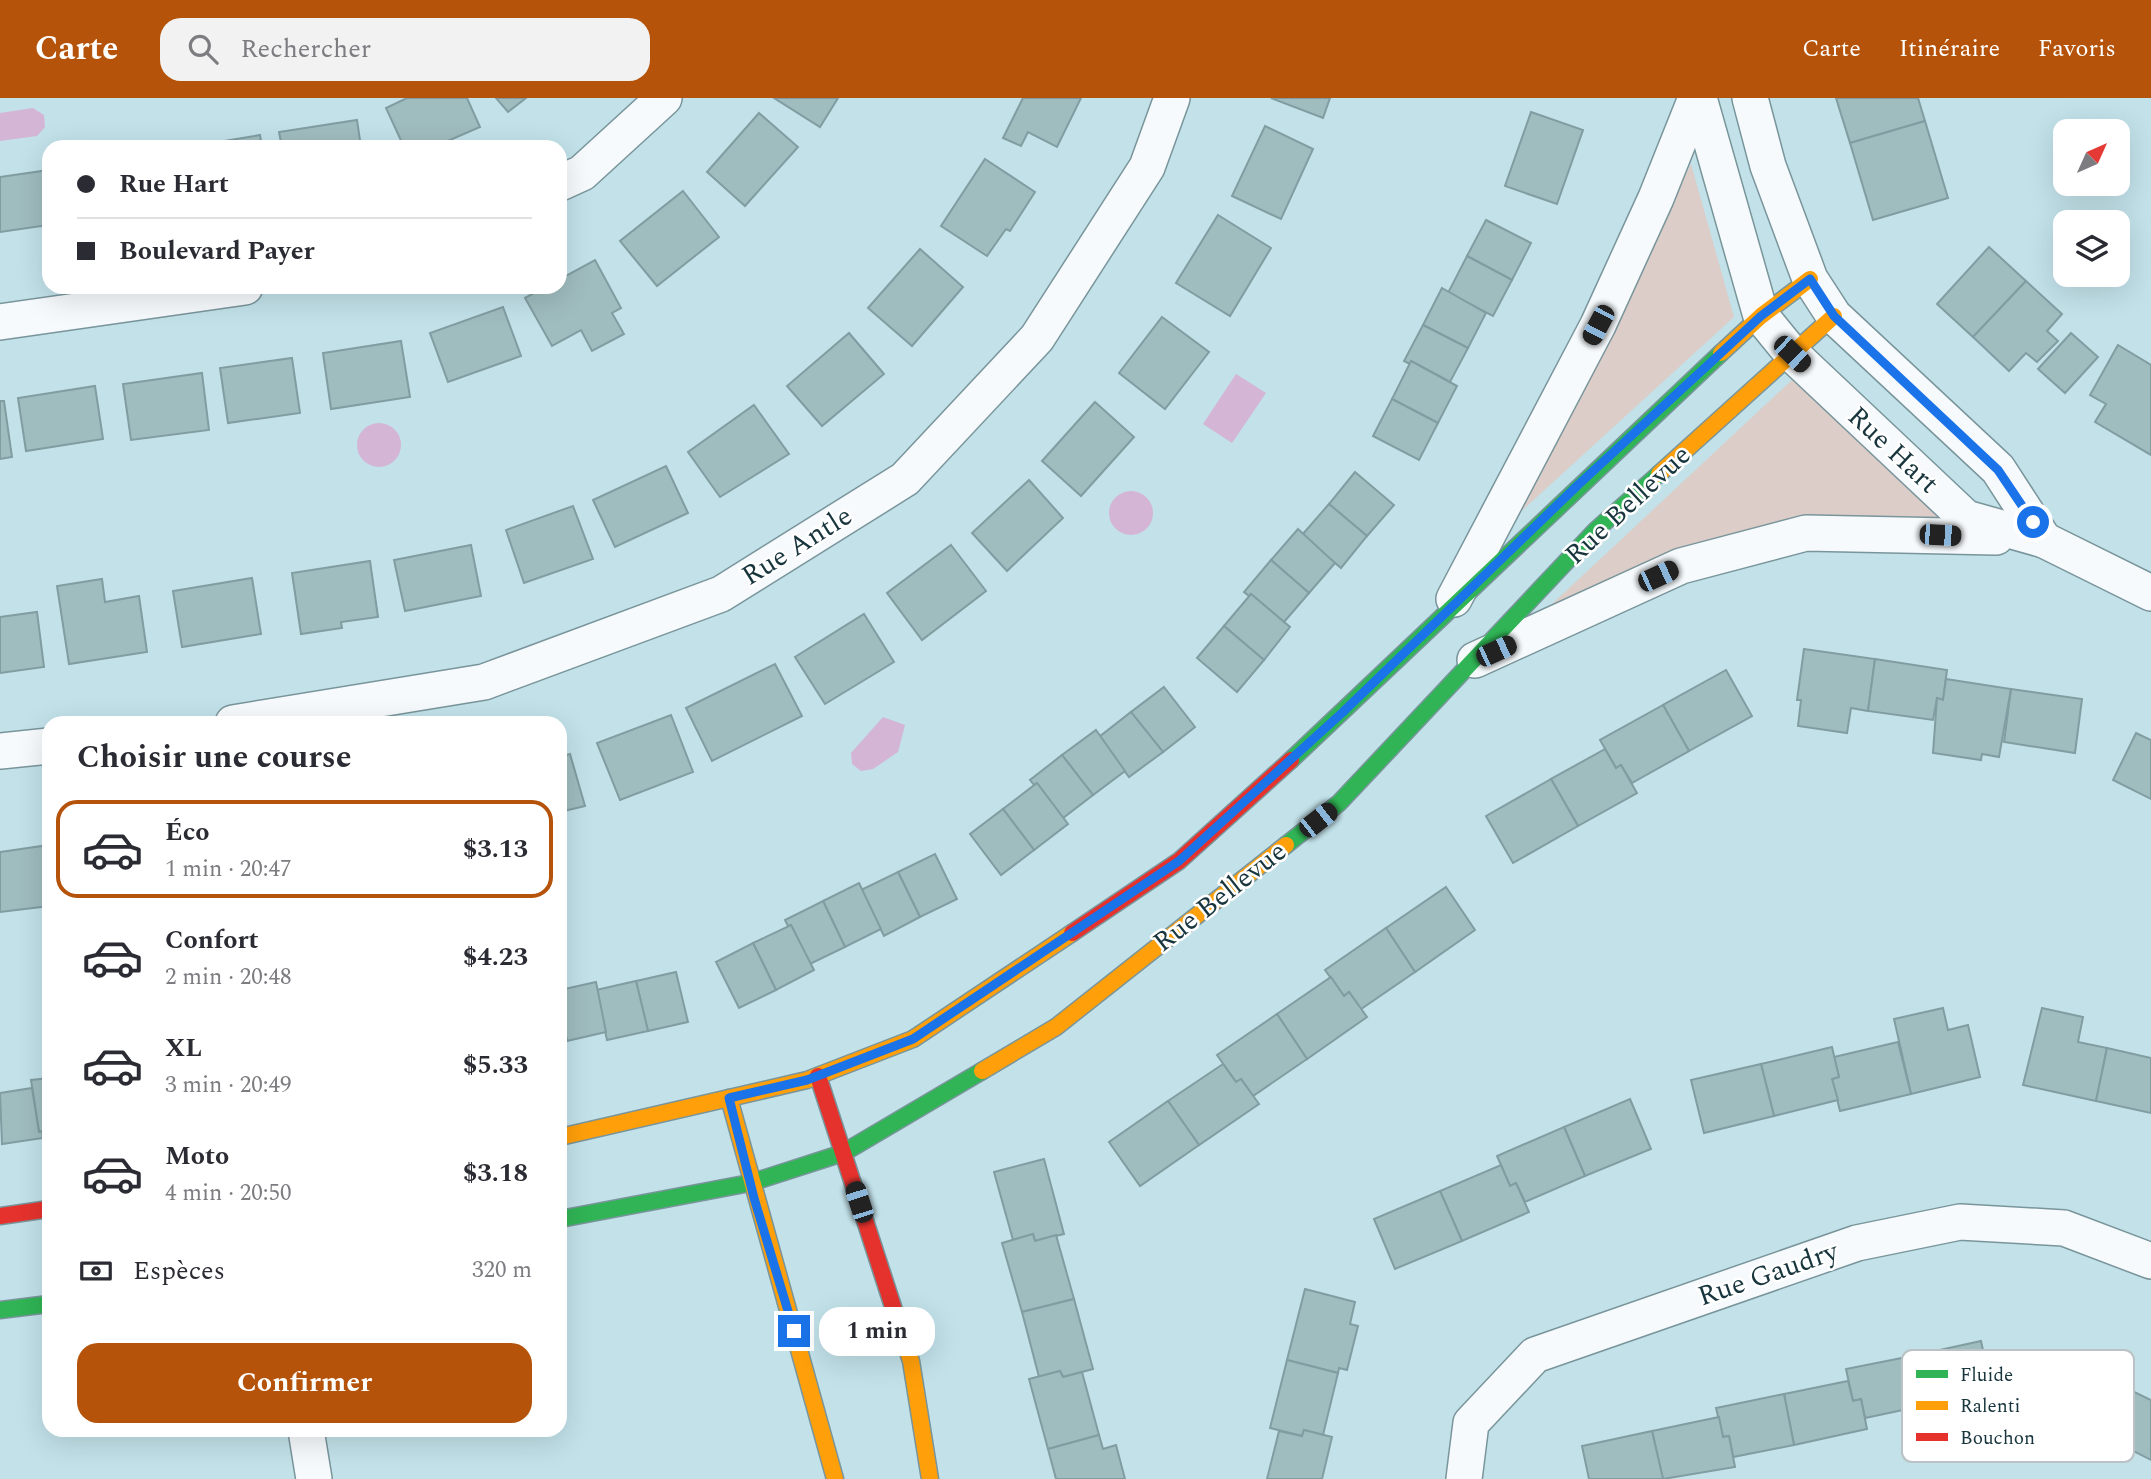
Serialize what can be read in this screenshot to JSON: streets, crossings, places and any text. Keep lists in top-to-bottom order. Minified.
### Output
{"streets":{"street":["Rue Hart","Rue Bellevue","Rue Antle","Rue Gaudry"]},"crossings":[["Rue Hart","Rue Bellevue"]],"legend":["Fluide","Ralenti","Bouchon"],"north":"top right","page":{"header":"Carte","search":"Rechercher","nav":["Carte","Itinéraire","Favoris"],"banner":["Rue Hart","Boulevard Payer"],"heading":"Choisir une course","list":[{"name":"Éco","note":"1 min · 20:47","value":"$3.13"},{"name":"Confort","note":"2 min · 20:48","value":"$4.23"},{"name":"XL","note":"3 min · 20:49","value":"$5.33"},{"name":"Moto","note":"4 min · 20:50","value":"$3.18"}],"pay":["Espèces","320 m"],"bubble":"1 min","buttons":"Confirmer"}}
